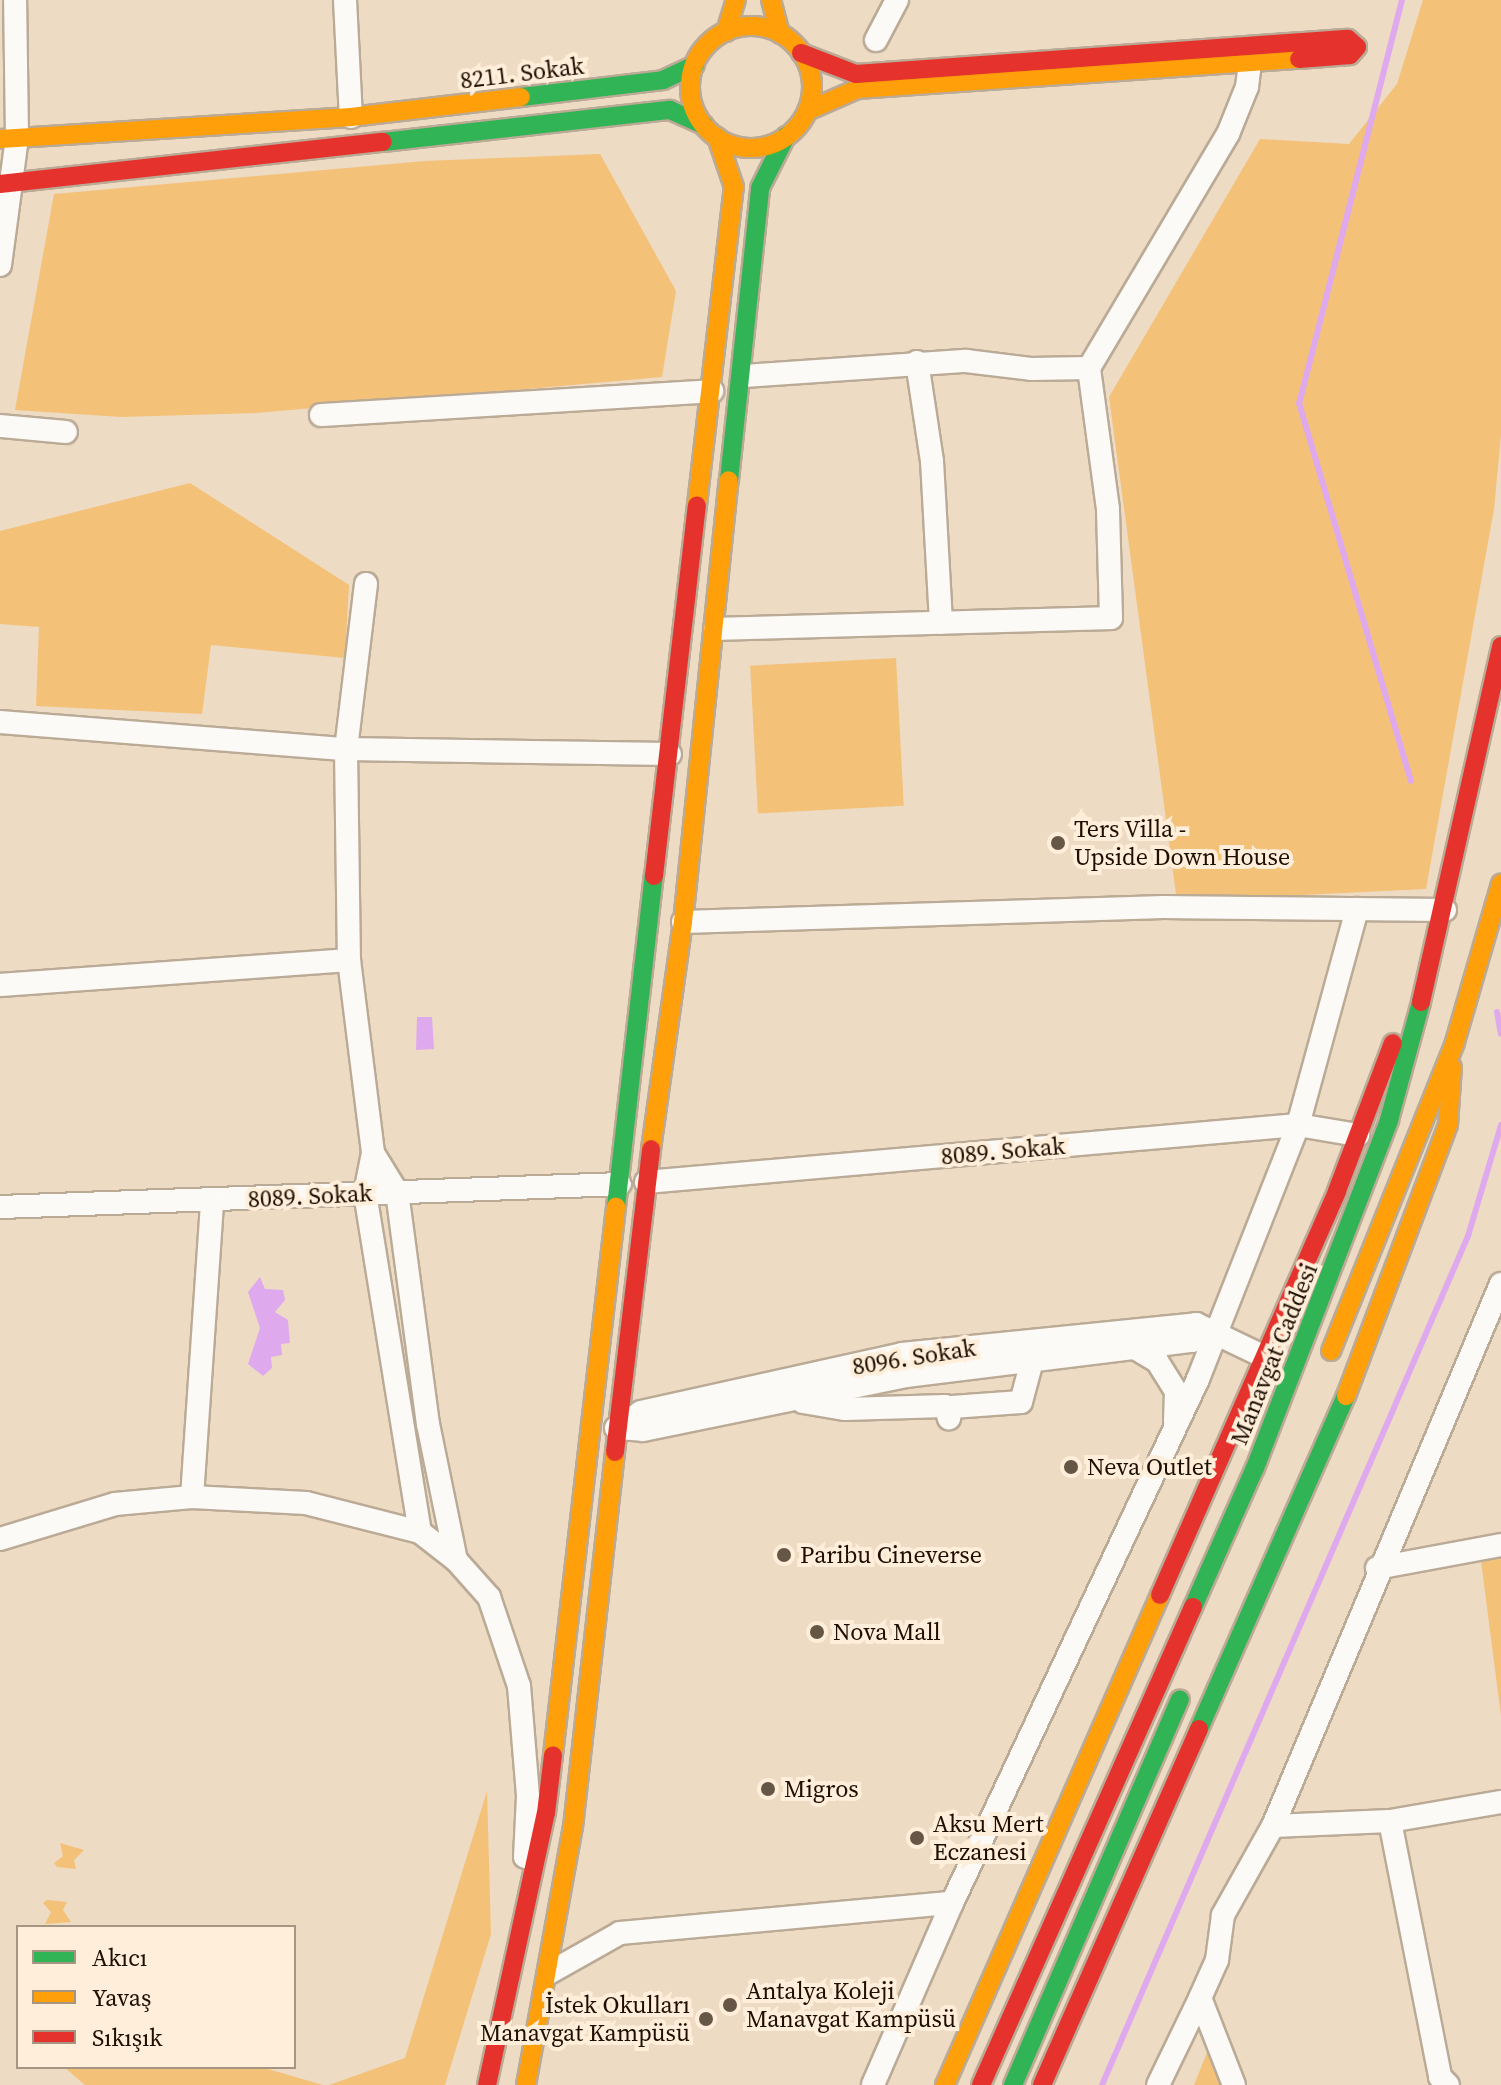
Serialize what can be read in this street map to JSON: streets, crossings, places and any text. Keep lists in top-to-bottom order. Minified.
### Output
{"streets":{"main road":["8211. Sokak","Manavgat Caddesi"],"street":["8089. Sokak","8096. Sokak"]},"places":["Ters Villa - Upside Down House","Neva Outlet","Paribu Cineverse","Nova Mall","Migros","Aksu Mert Eczanesi","Antalya Koleji Manavgat Kampüsü","İstek Okulları Manavgat Kampüsü"],"legend":["Akıcı","Yavaş","Sıkışık"]}
